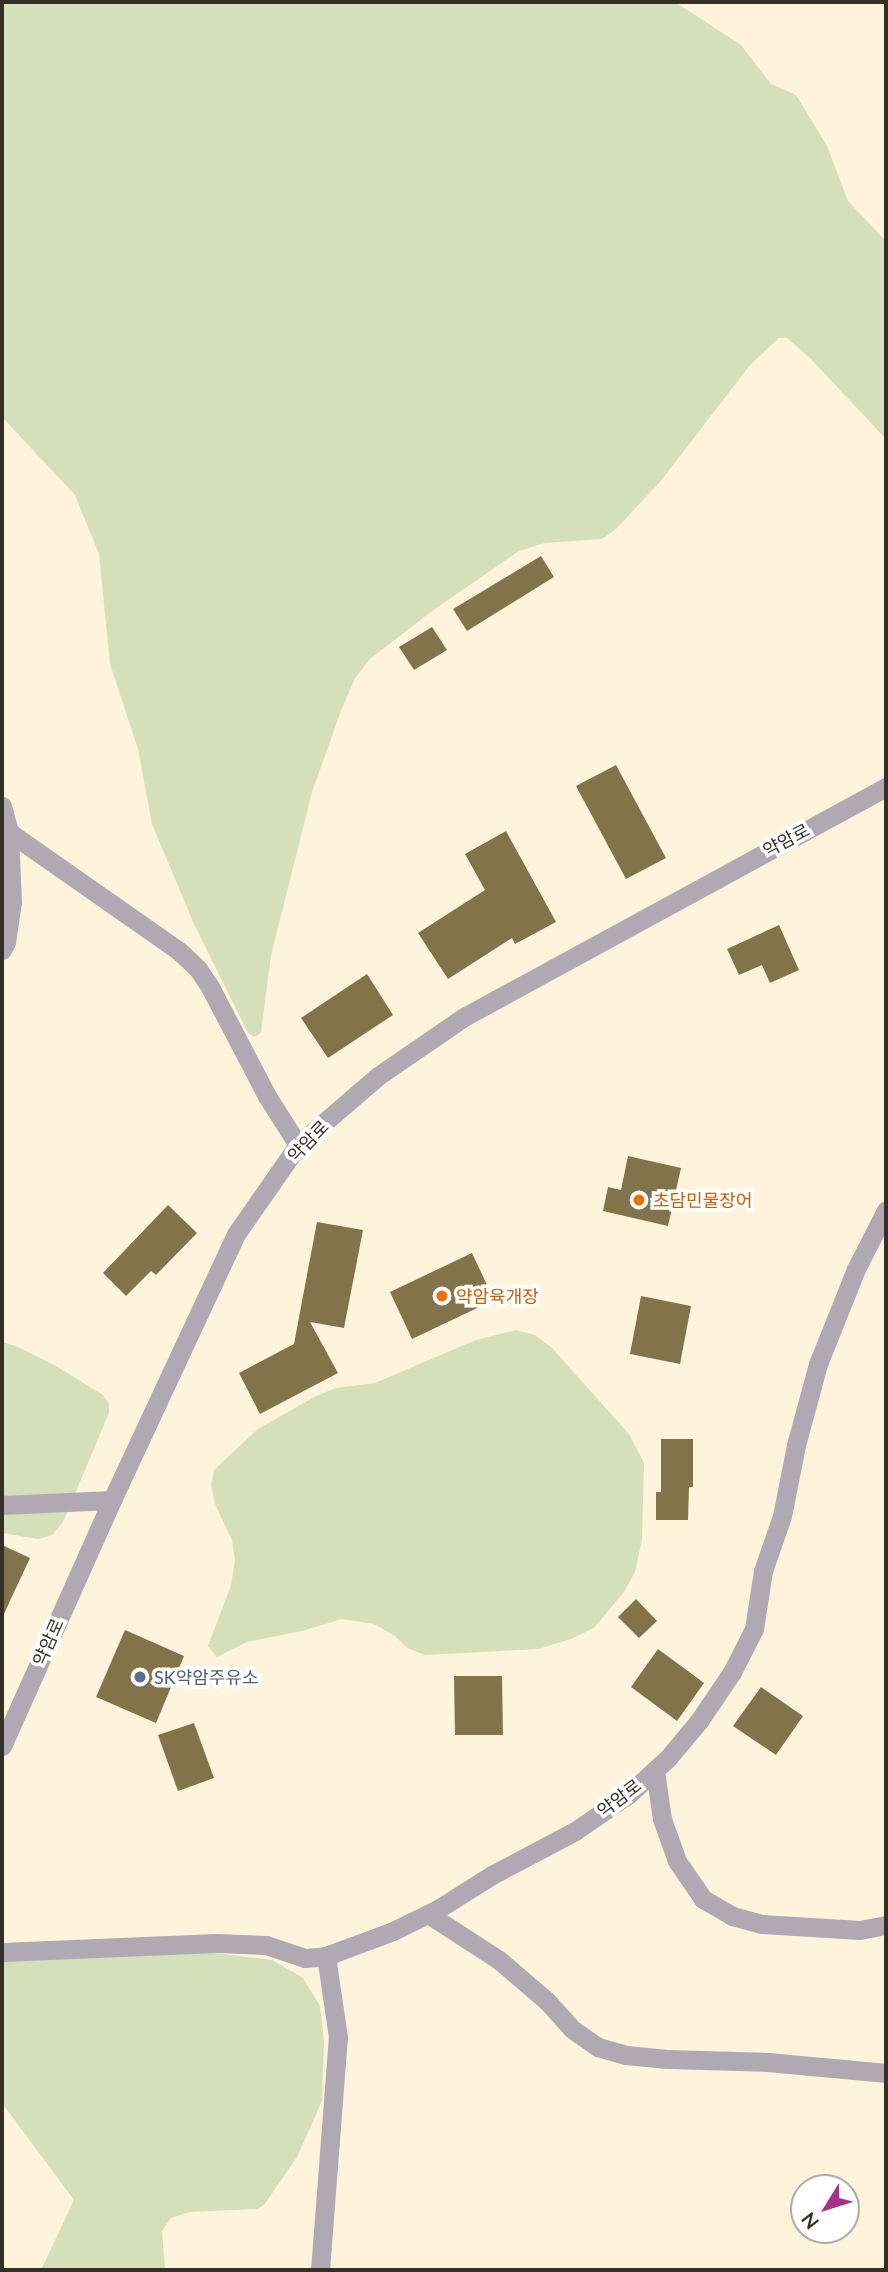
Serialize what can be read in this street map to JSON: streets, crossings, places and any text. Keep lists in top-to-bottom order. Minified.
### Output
{"streets":{"street":["약암로"]},"places":["초담민물장어","약암육개장","SK약암주유소"],"north":"bottom left"}
